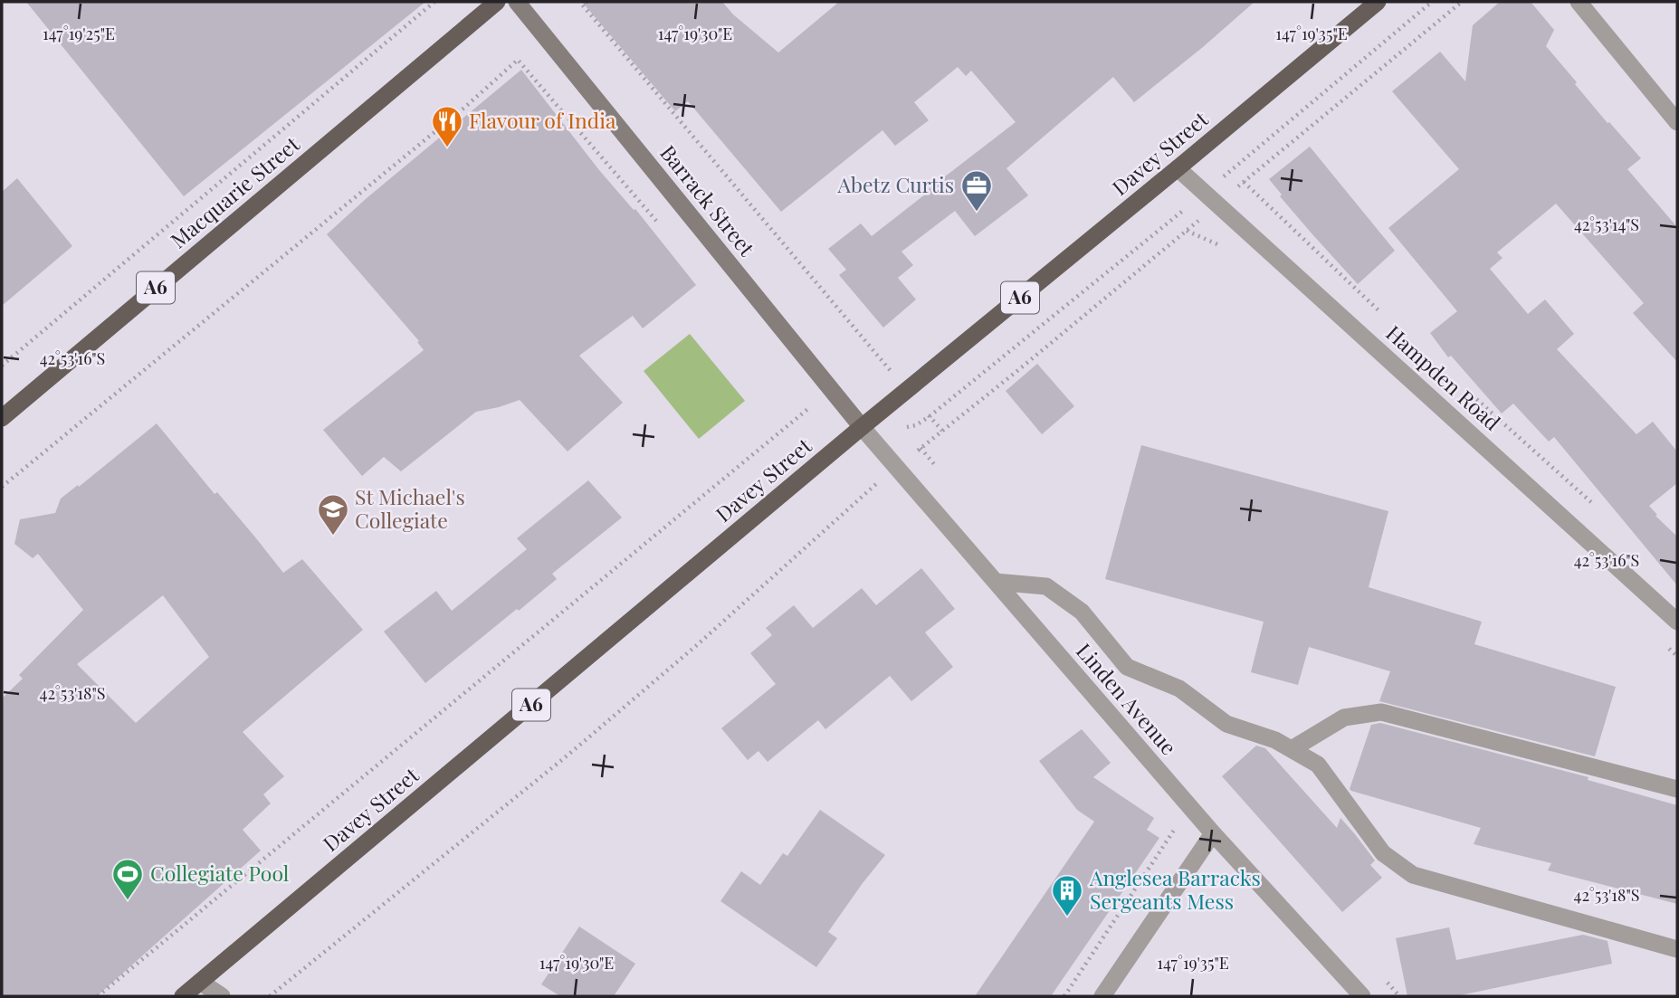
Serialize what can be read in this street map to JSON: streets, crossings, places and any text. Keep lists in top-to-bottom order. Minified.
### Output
{"streets":{"highway":["Davey Street","Macquarie Street","A6"],"main road":["Barrack Street"],"street":["Hampden Road","Linden Avenue"]},"crossings":[["Davey Street","Barrack Street"],["Davey Street","Hampden Road"],["Davey Street","Linden Avenue"],["Barrack Street","Linden Avenue"]],"places":{"restaurant":["Flavour of India"],"office":["Abetz Curtis"],"school or university":["St Michael's Collegiate"],"sports":["Collegiate Pool"],"building":["Anglesea Barracks Sergeants Mess"]},"coordinates":["147°19'25\"E","147°19'30\"E","147°19'35\"E","42°53'14\"S","42°53'16\"S","42°53'18\"S"]}
